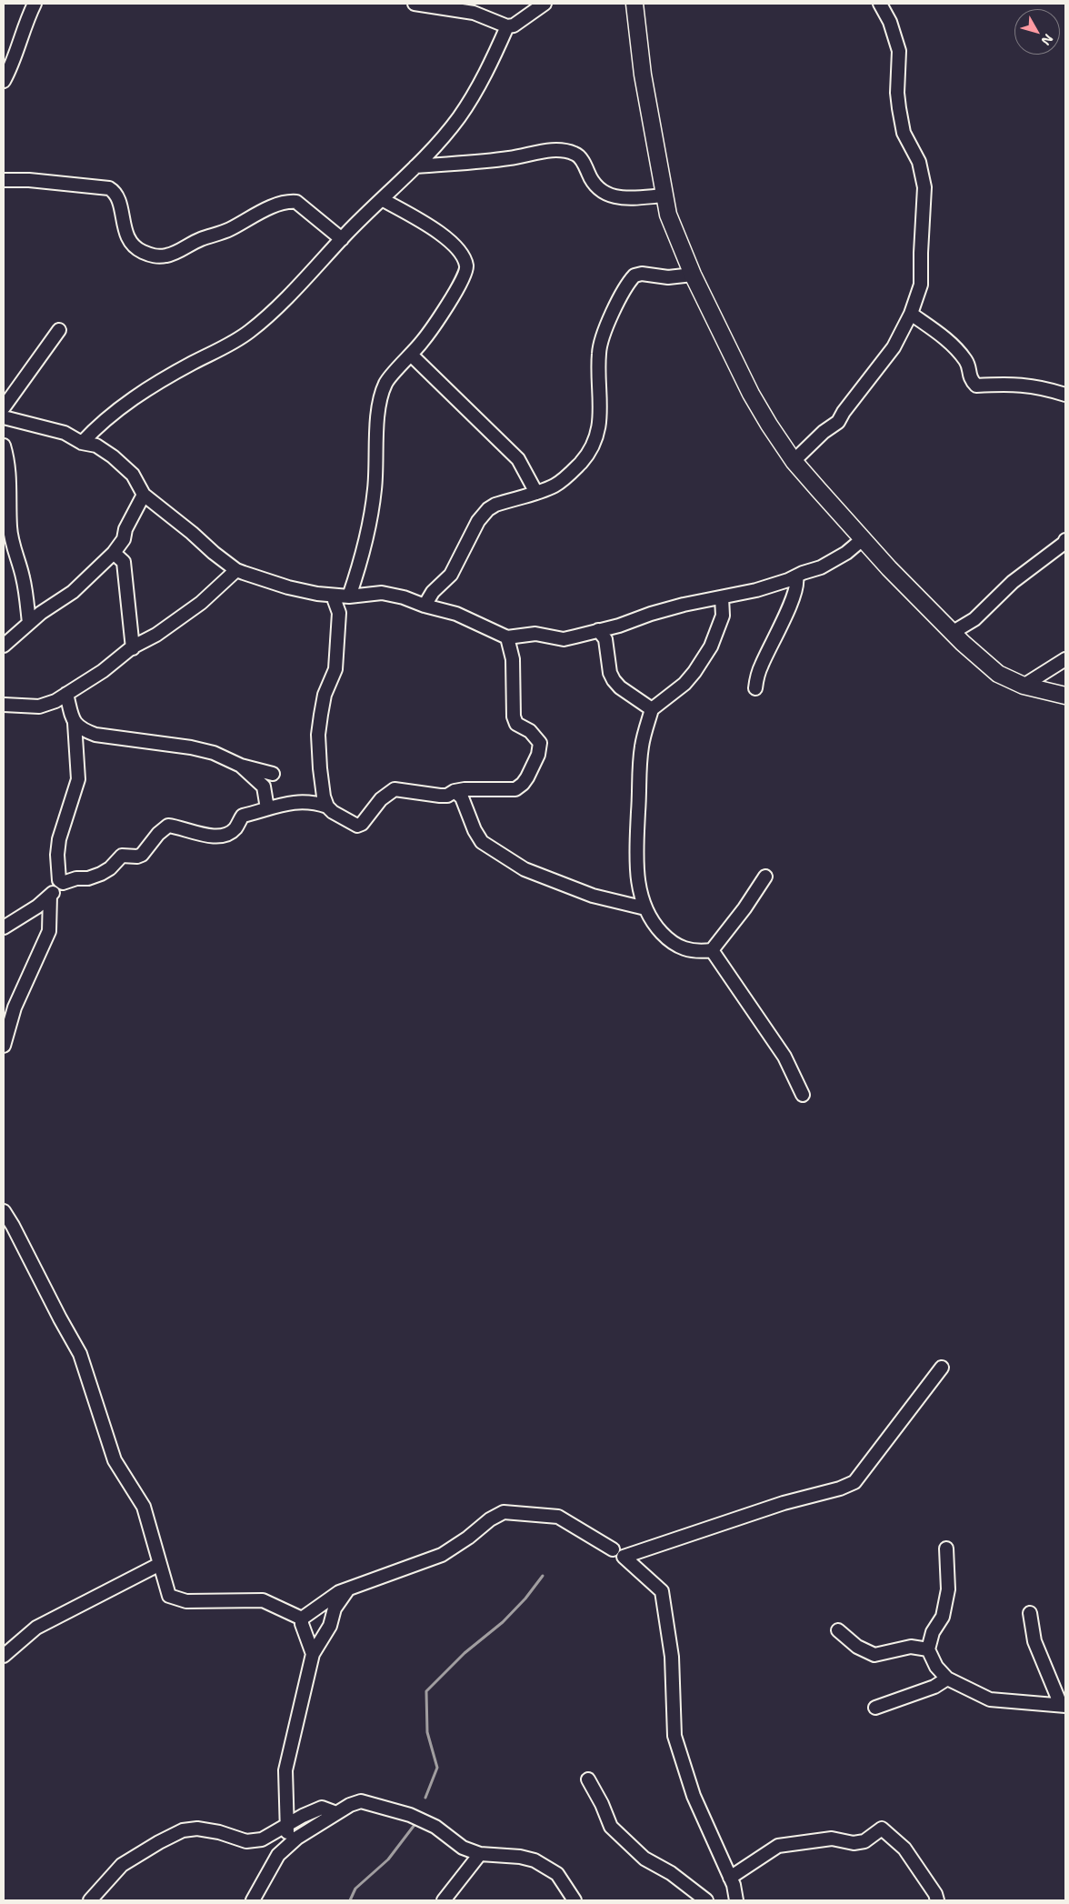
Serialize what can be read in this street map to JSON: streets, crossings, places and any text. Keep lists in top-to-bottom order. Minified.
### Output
{"north":"bottom right"}
